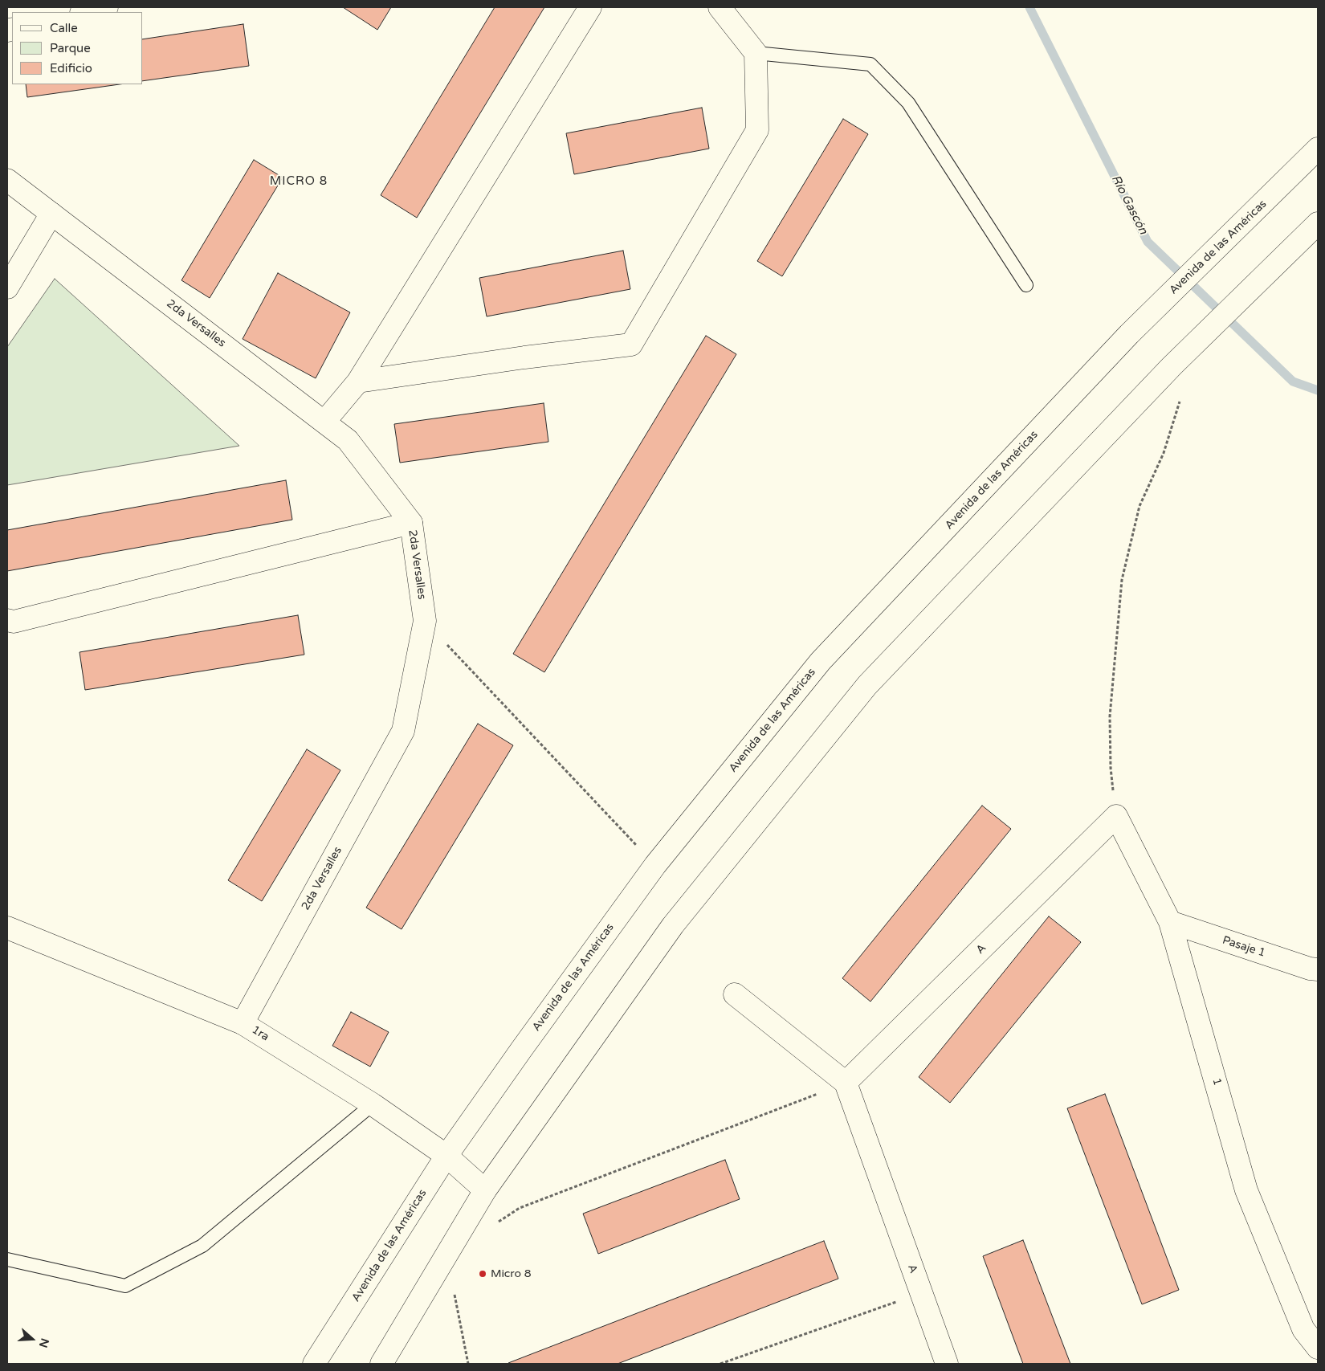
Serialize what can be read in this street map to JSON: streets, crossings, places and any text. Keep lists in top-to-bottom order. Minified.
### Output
{"streets":{"street":["Avenida de las Américas","2da Versalles","Pasaje 1","A","1ra","1"]},"crossings":[["Avenida de las Américas","1ra"],["2da Versalles","1ra"],["Pasaje 1","1"],["A","1"]],"districts":["MICRO 8"],"water":["Río Gascón"],"places":["Micro 8"],"legend":["Calle","Parque","Edificio"],"north":"right"}
